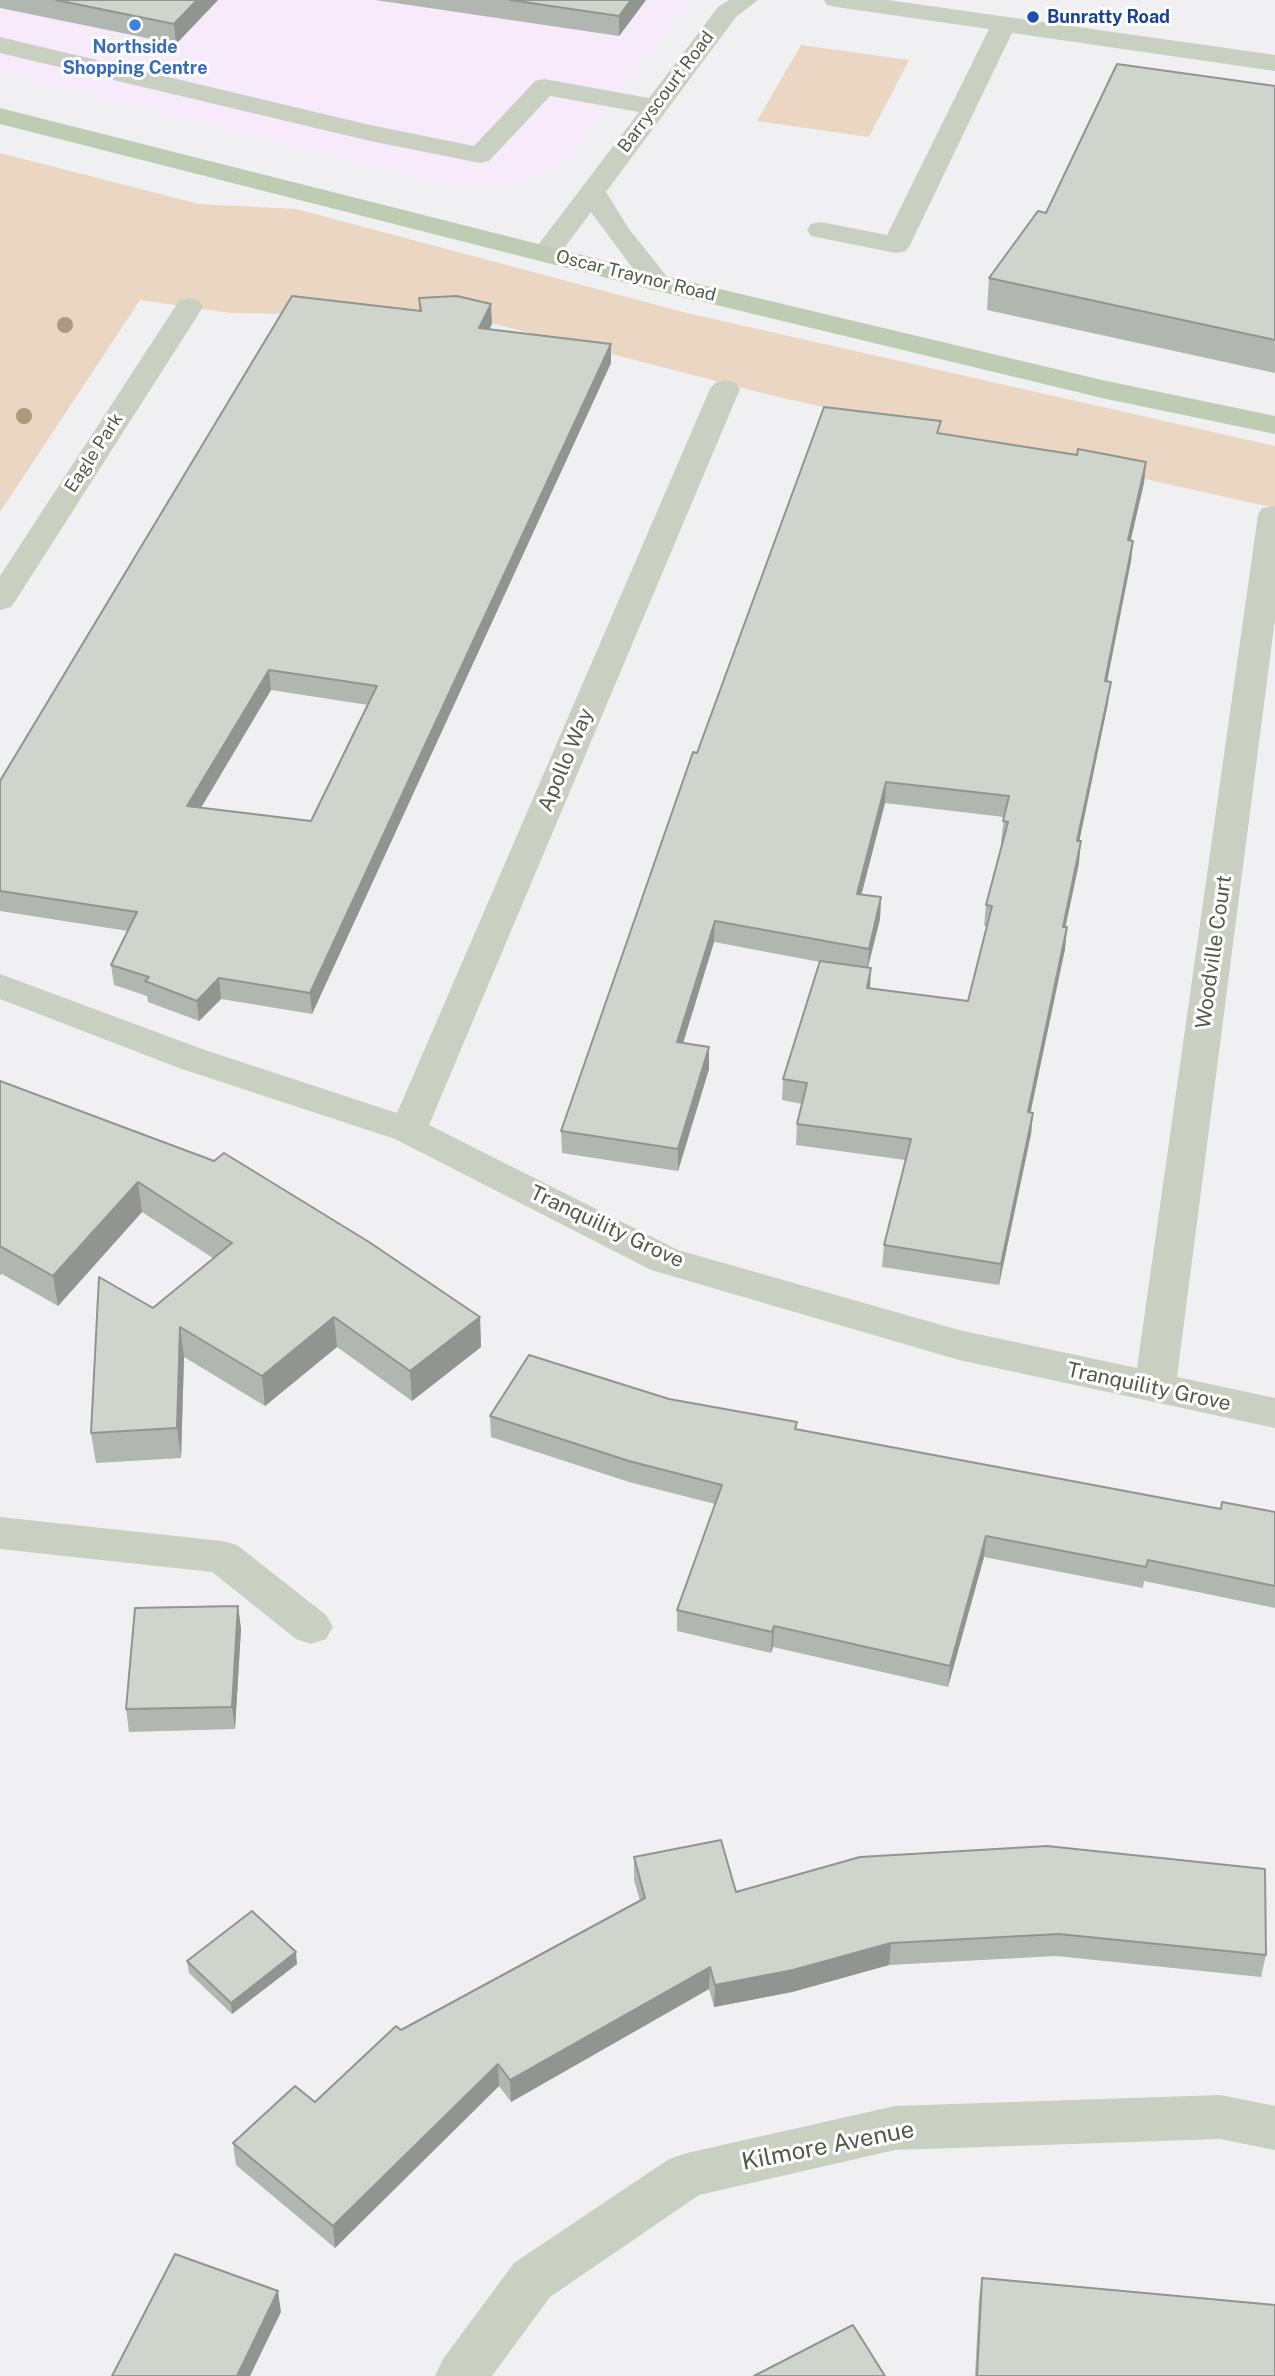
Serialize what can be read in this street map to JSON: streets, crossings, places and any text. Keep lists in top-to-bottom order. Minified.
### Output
{"streets":{"main road":["Oscar Traynor Road"],"street":["Barryscourt Road","Eagle Park","Apollo Way","Woodville Court","Tranquility Grove","Kilmore Avenue"]},"crossings":[["Barryscourt Road","Oscar Traynor Road"],["Apollo Way","Tranquility Grove"],["Woodville Court","Tranquility Grove"]],"places":["Bunratty Road","Northside Shopping Centre"]}
